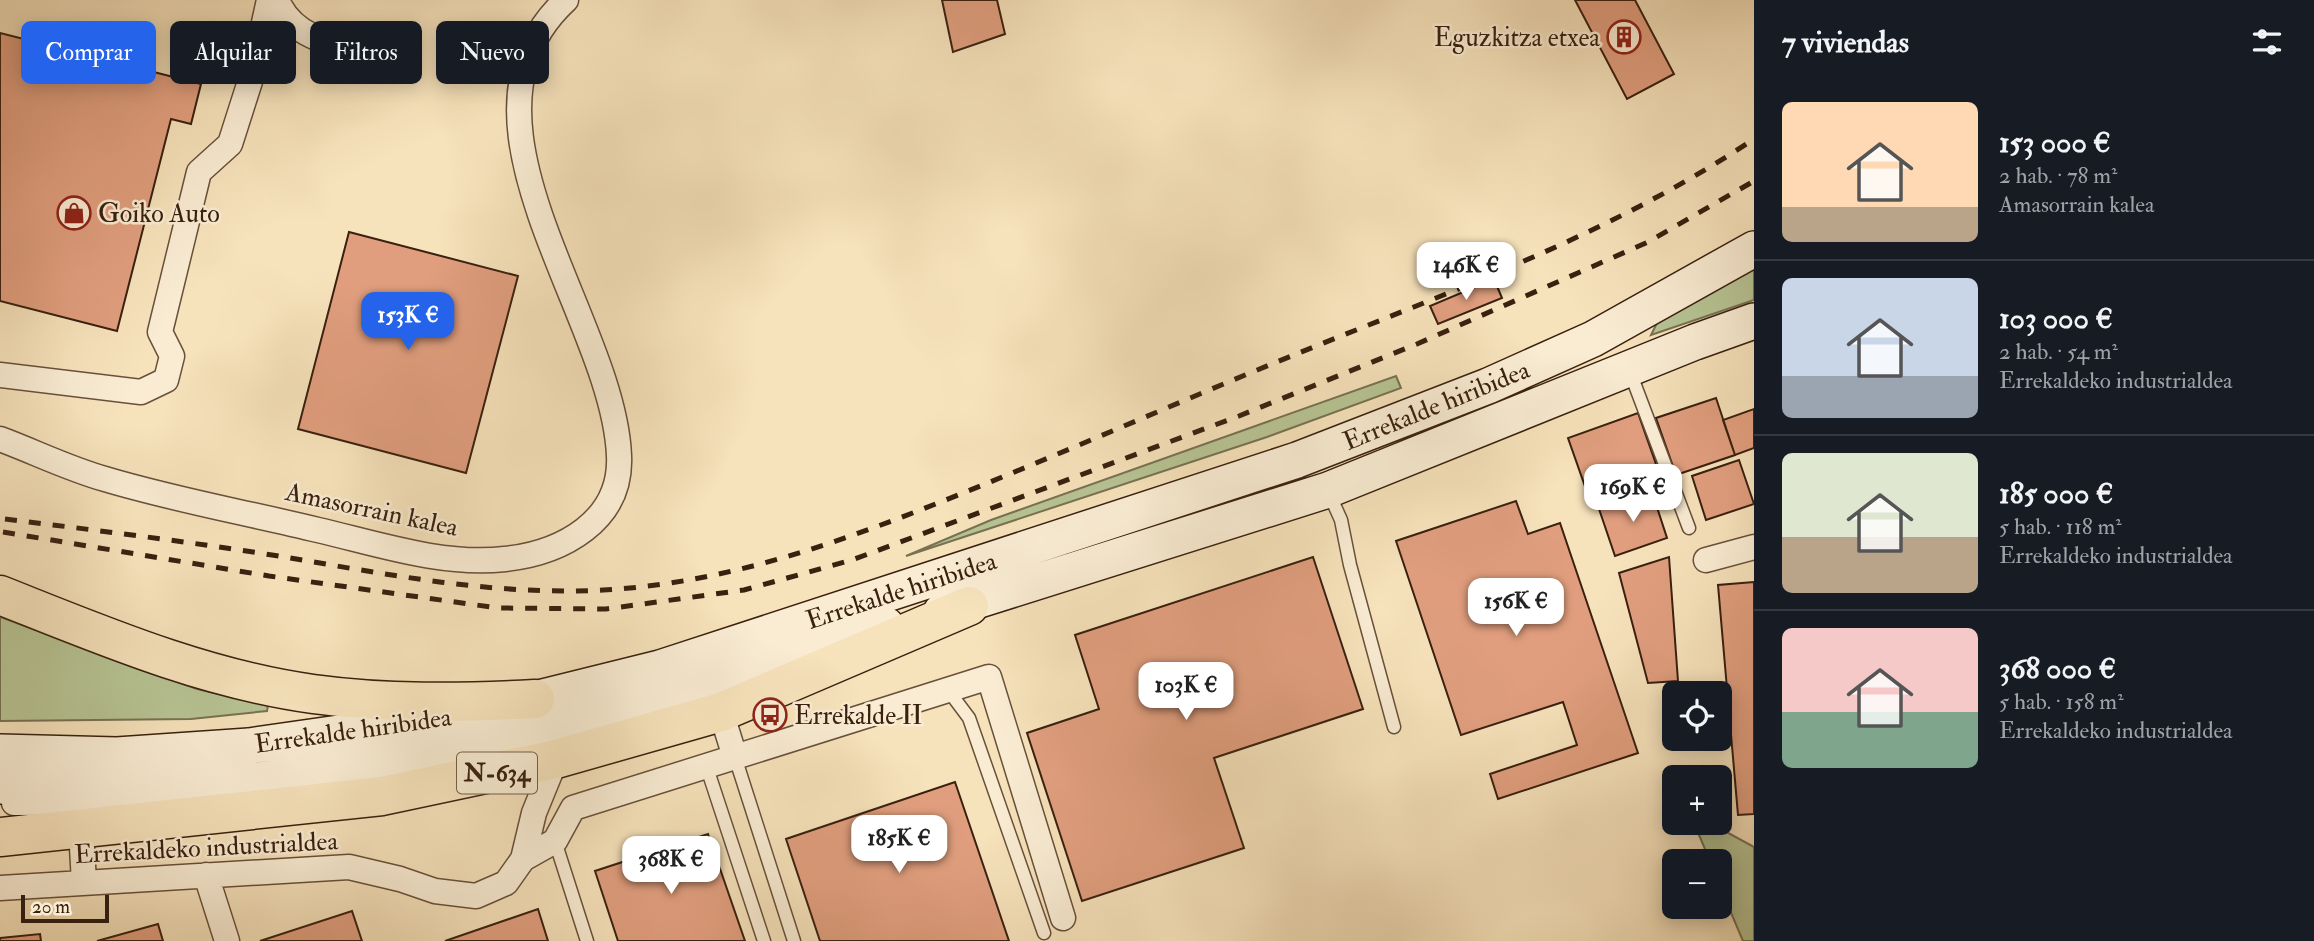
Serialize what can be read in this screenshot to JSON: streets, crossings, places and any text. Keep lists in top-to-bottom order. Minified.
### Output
{"streets":{"highway":["N-634"],"main road":["Errekalde hiribidea"],"street":["Amasorrain kalea","Errekaldeko industrialdea"]},"crossings":[["Errekalde hiribidea","N-634"],["N-634","Errekaldeko industrialdea"]],"places":{"building":["Eguzkitza etxea"],"shop":["Goiko Auto"],"bus stop":["Errekalde II"]},"scale_bar":"20 m","page":{"heading":"7 viviendas","chip":["Comprar","Alquilar","Filtros","Nuevo"],"list":[{"name":"153 000 €","note":"2 hab. · 78 m² · Amasorrain kalea"},{"name":"103 000 €","note":"2 hab. · 54 m² · Errekaldeko industrialdea"},{"name":"185 000 €","note":"5 hab. · 118 m² · Errekaldeko industrialdea"},{"name":"368 000 €","note":"5 hab. · 158 m² · Errekaldeko industrialdea"}],"price":["146K €","153K €","169K €","156K €","103K €","185K €","368K €"],"map_buttons":["+","−"],"scale":"20 m"}}
